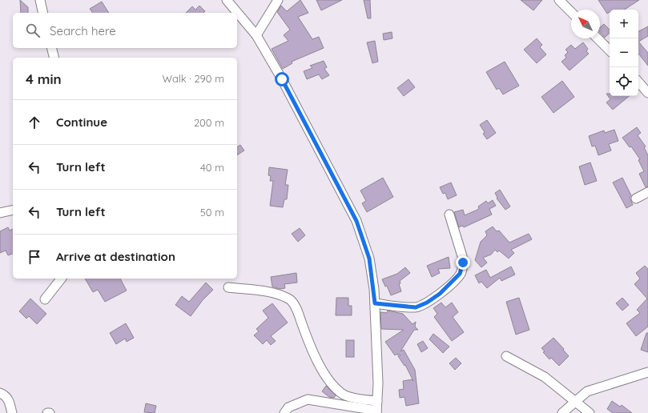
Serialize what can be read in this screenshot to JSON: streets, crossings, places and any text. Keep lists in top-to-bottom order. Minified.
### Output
{"north":"top left","page":{"map_buttons":["+","−"],"search":"Search here","heading":["4 min","Walk · 290 m"],"list":[["Continue","200 m"],["Turn left","40 m"],["Turn left","50 m"],"Arrive at destination"]}}
